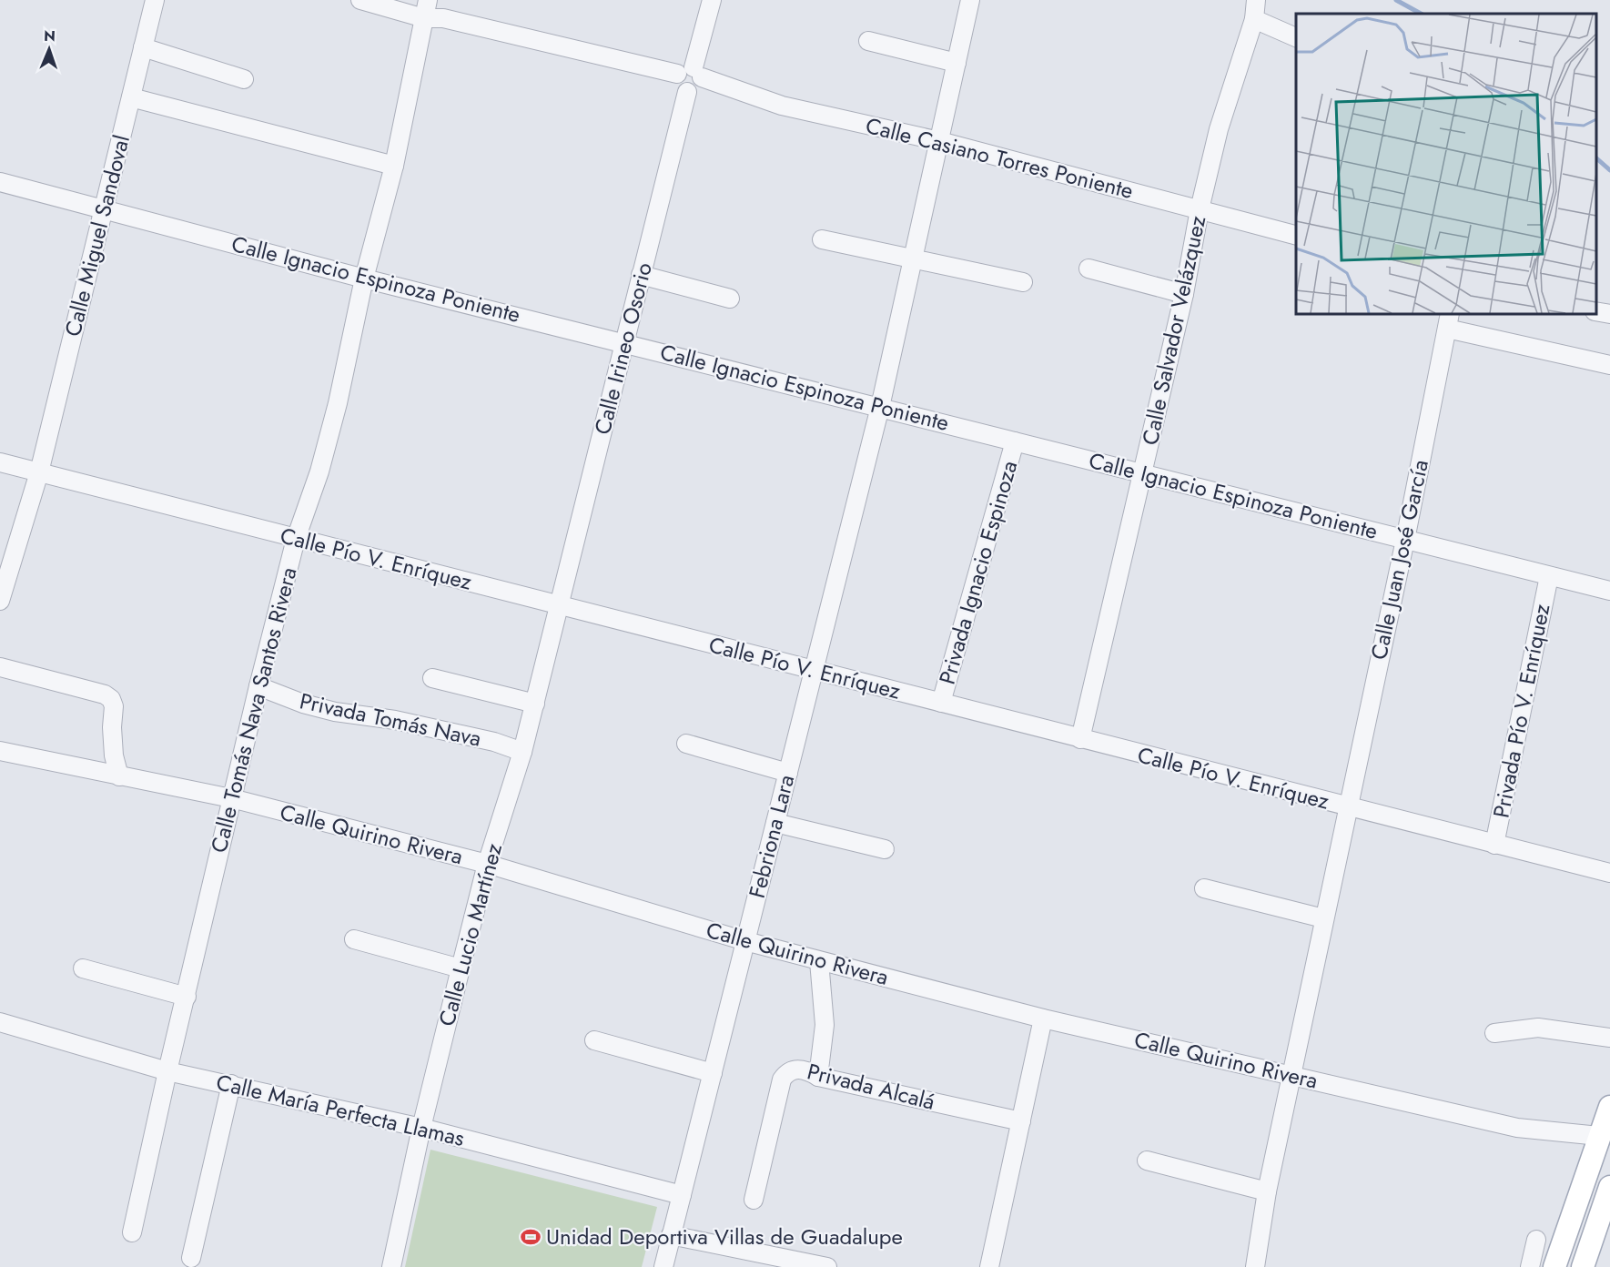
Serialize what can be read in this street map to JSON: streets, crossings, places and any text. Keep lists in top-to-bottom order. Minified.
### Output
{"streets":{"street":["Calle Casiano Torres Poniente","Calle Miguel Sandoval","Calle Ignacio Espinoza Poniente","Calle Salvador Velázquez","Calle Irineo Osorio","Calle Pío V. Enríquez","Calle Juan José García","Privada Ignacio Espinoza","Calle Tomás Nava Santos Rivera","Privada Pío V. Enríquez","Privada Tomás Nava","Calle Quirino Rivera","Febriona Lara","Calle Lucio Martínez","Privada Alcalá","Calle María Perfecta Llamas"]},"crossings":[["Calle Casiano Torres Poniente","Calle Salvador Velázquez"],["Calle Casiano Torres Poniente","Calle Irineo Osorio"],["Calle Casiano Torres Poniente","Calle Tomás Nava Santos Rivera"],["Calle Casiano Torres Poniente","Febriona Lara"],["Calle Miguel Sandoval","Calle Ignacio Espinoza Poniente"],["Calle Miguel Sandoval","Calle Pío V. Enríquez"],["Calle Ignacio Espinoza Poniente","Calle Salvador Velázquez"],["Calle Ignacio Espinoza Poniente","Calle Irineo Osorio"],["Calle Ignacio Espinoza Poniente","Calle Juan José García"],["Calle Ignacio Espinoza Poniente","Privada Ignacio Espinoza"],["Calle Ignacio Espinoza Poniente","Calle Tomás Nava Santos Rivera"],["Calle Ignacio Espinoza Poniente","Privada Pío V. Enríquez"],["Calle Ignacio Espinoza Poniente","Febriona Lara"],["Calle Salvador Velázquez","Calle Pío V. Enríquez"],["Calle Irineo Osorio","Calle Pío V. Enríquez"],["Calle Irineo Osorio","Calle Lucio Martínez"],["Calle Pío V. Enríquez","Calle Juan José García"],["Calle Pío V. Enríquez","Privada Ignacio Espinoza"],["Calle Pío V. Enríquez","Calle Tomás Nava Santos Rivera"],["Calle Pío V. Enríquez","Privada Pío V. Enríquez"],["Calle Pío V. Enríquez","Febriona Lara"],["Calle Pío V. Enríquez","Calle Lucio Martínez"],["Calle Juan José García","Calle Quirino Rivera"],["Calle Tomás Nava Santos Rivera","Privada Tomás Nava"],["Calle Tomás Nava Santos Rivera","Calle Quirino Rivera"],["Calle Tomás Nava Santos Rivera","Calle María Perfecta Llamas"],["Privada Tomás Nava","Calle Lucio Martínez"],["Calle Quirino Rivera","Febriona Lara"],["Calle Quirino Rivera","Calle Lucio Martínez"],["Febriona Lara","Calle María Perfecta Llamas"],["Calle Lucio Martínez","Calle María Perfecta Llamas"]],"places":{"sports":["Unidad Deportiva Villas de Guadalupe"]},"north":"top"}
